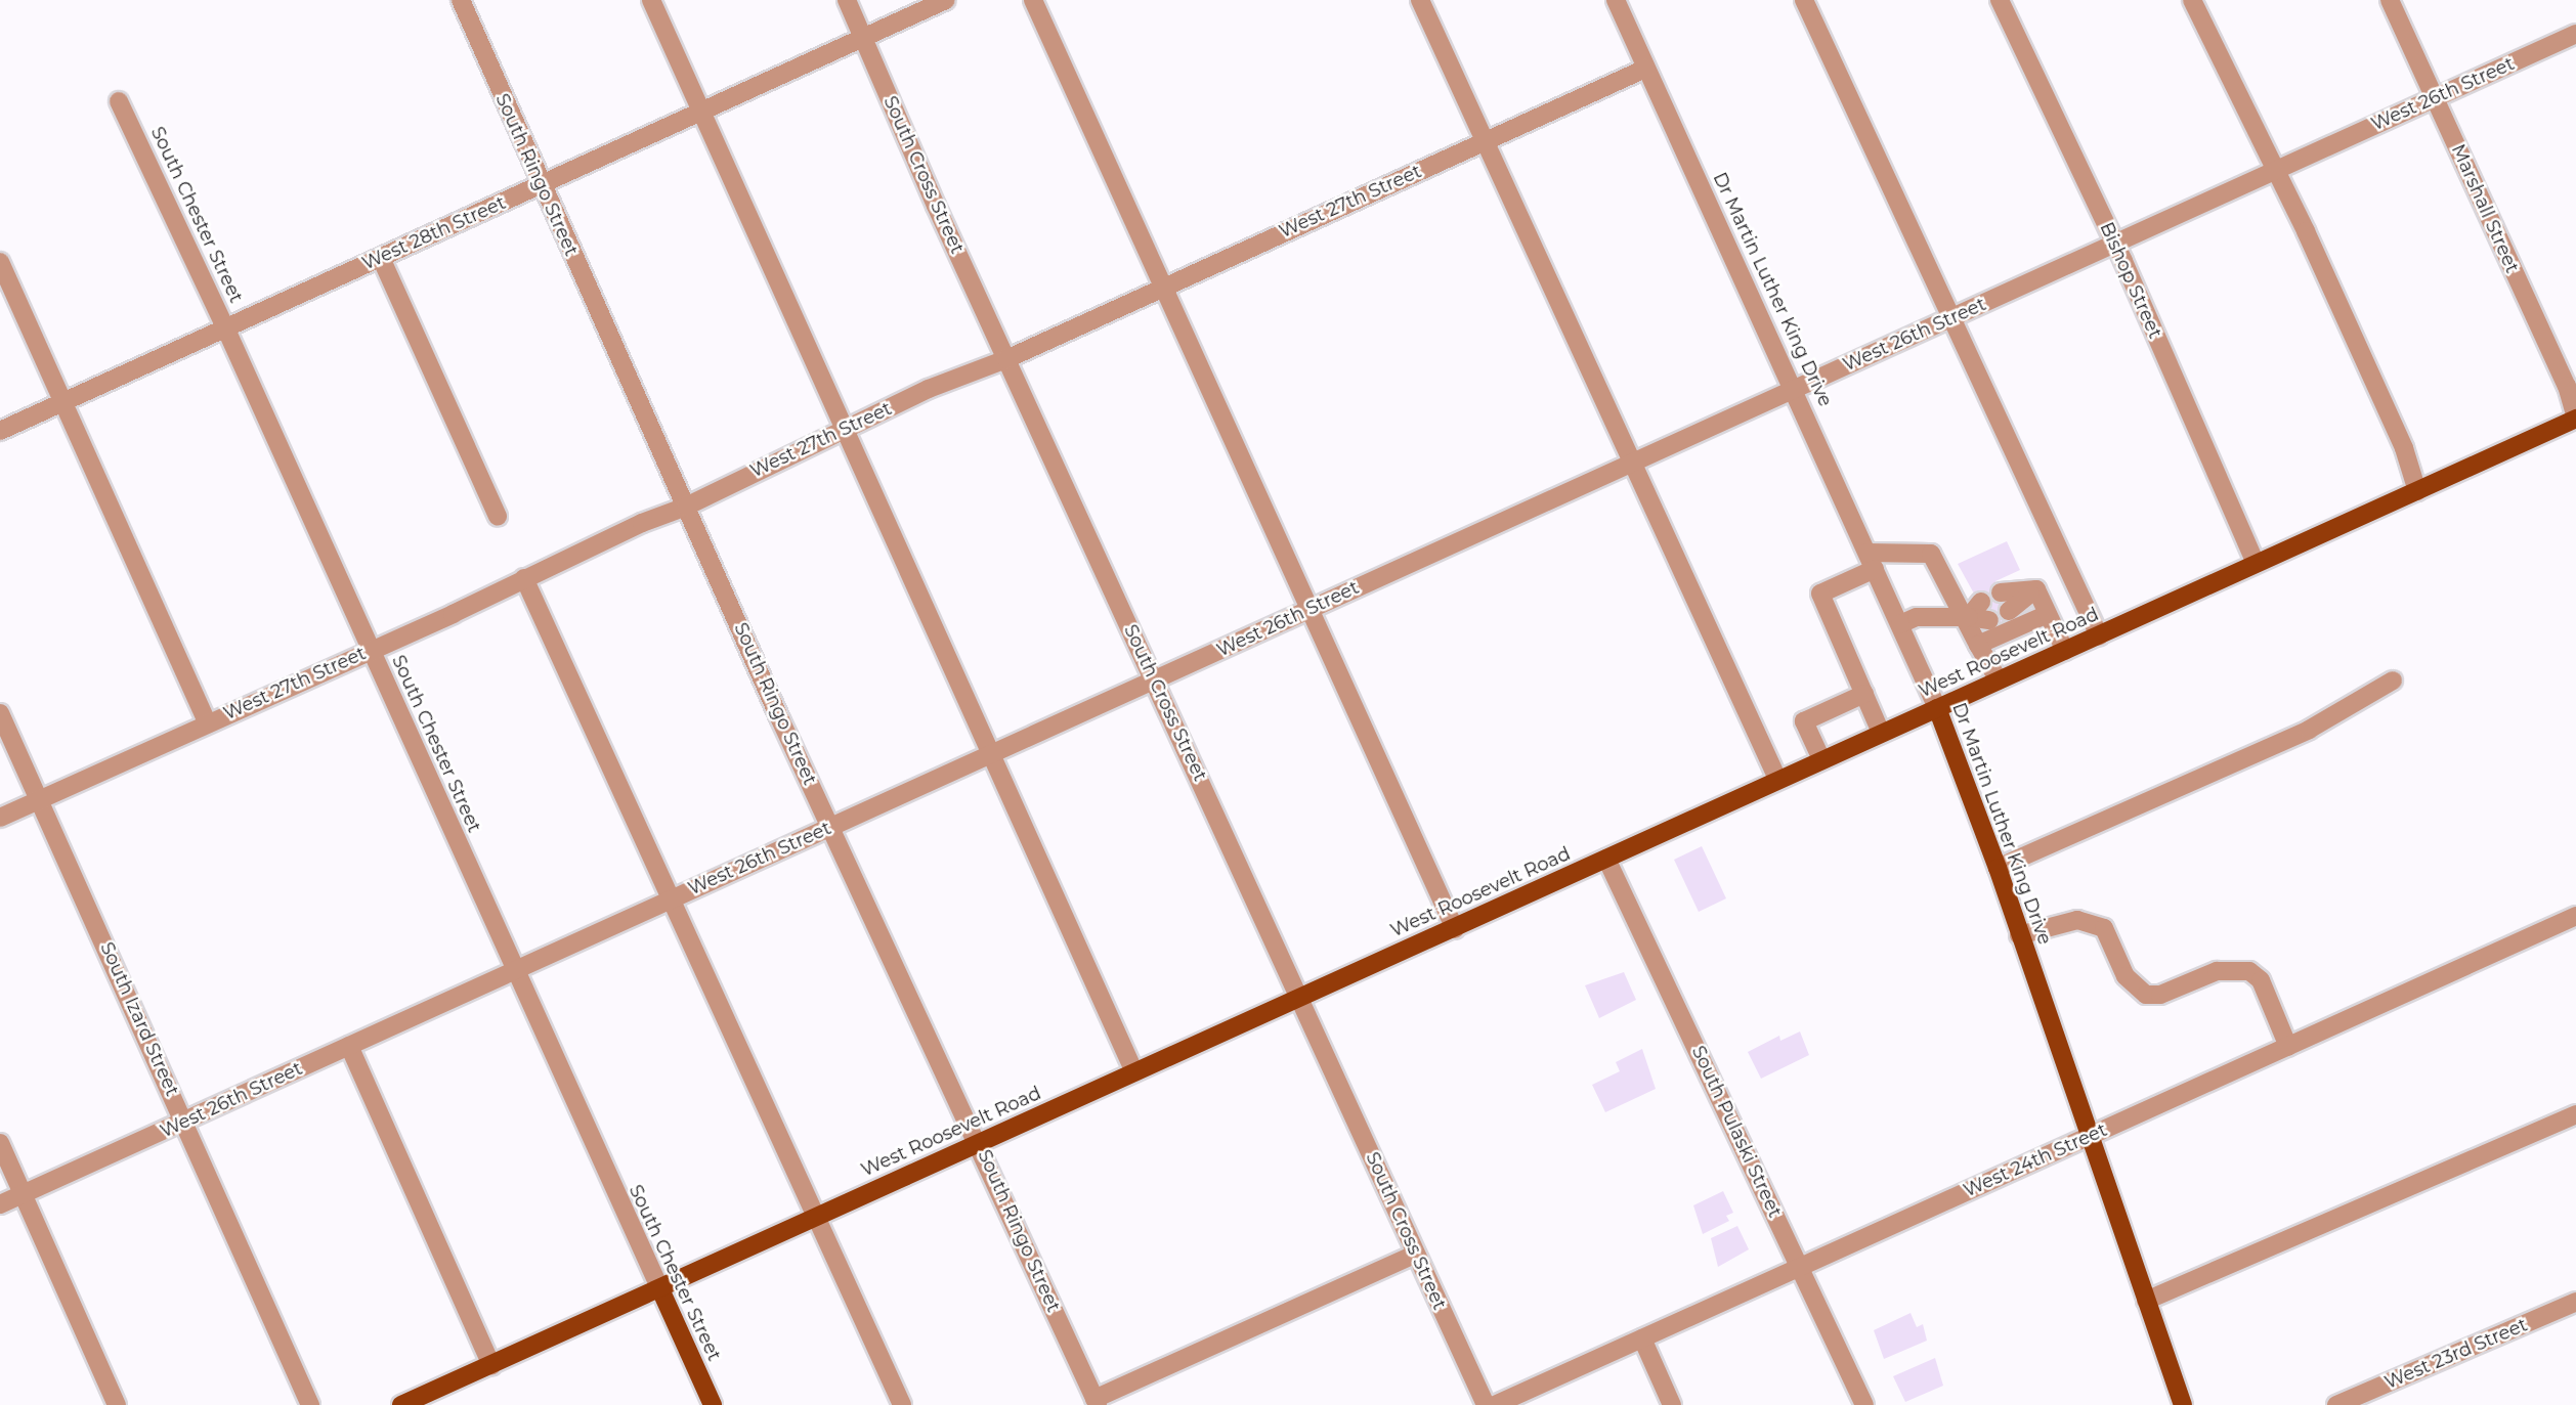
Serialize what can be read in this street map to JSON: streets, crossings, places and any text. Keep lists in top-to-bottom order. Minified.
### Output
{"streets":{"main road":["South Chester Street","Dr Martin Luther King Drive","West Roosevelt Road"],"street":["West 26th Street","South Ringo Street","South Cross Street","West 27th Street","Marshall Street","West 28th Street","Bishop Street","South Izard Street","South Pulaski Street","West 24th Street","West 23rd Street"]},"crossings":[["West 26th Street","South Ringo Street"],["West 26th Street","South Cross Street"],["West 26th Street","Marshall Street"],["West 26th Street","South Chester Street"],["West 26th Street","Bishop Street"],["West 26th Street","Dr Martin Luther King Drive"],["West 26th Street","South Izard Street"],["South Ringo Street","West 27th Street"],["South Ringo Street","West 28th Street"],["South Ringo Street","West Roosevelt Road"],["South Cross Street","West 27th Street"],["South Cross Street","West 28th Street"],["South Cross Street","West Roosevelt Road"],["West 27th Street","South Chester Street"],["West 27th Street","Dr Martin Luther King Drive"],["West 27th Street","South Izard Street"],["Marshall Street","West Roosevelt Road"],["South Chester Street","West 28th Street"],["South Chester Street","West Roosevelt Road"],["Bishop Street","West Roosevelt Road"],["Dr Martin Luther King Drive","West Roosevelt Road"],["Dr Martin Luther King Drive","West 24th Street"],["West Roosevelt Road","South Pulaski Street"],["South Pulaski Street","West 24th Street"]]}
